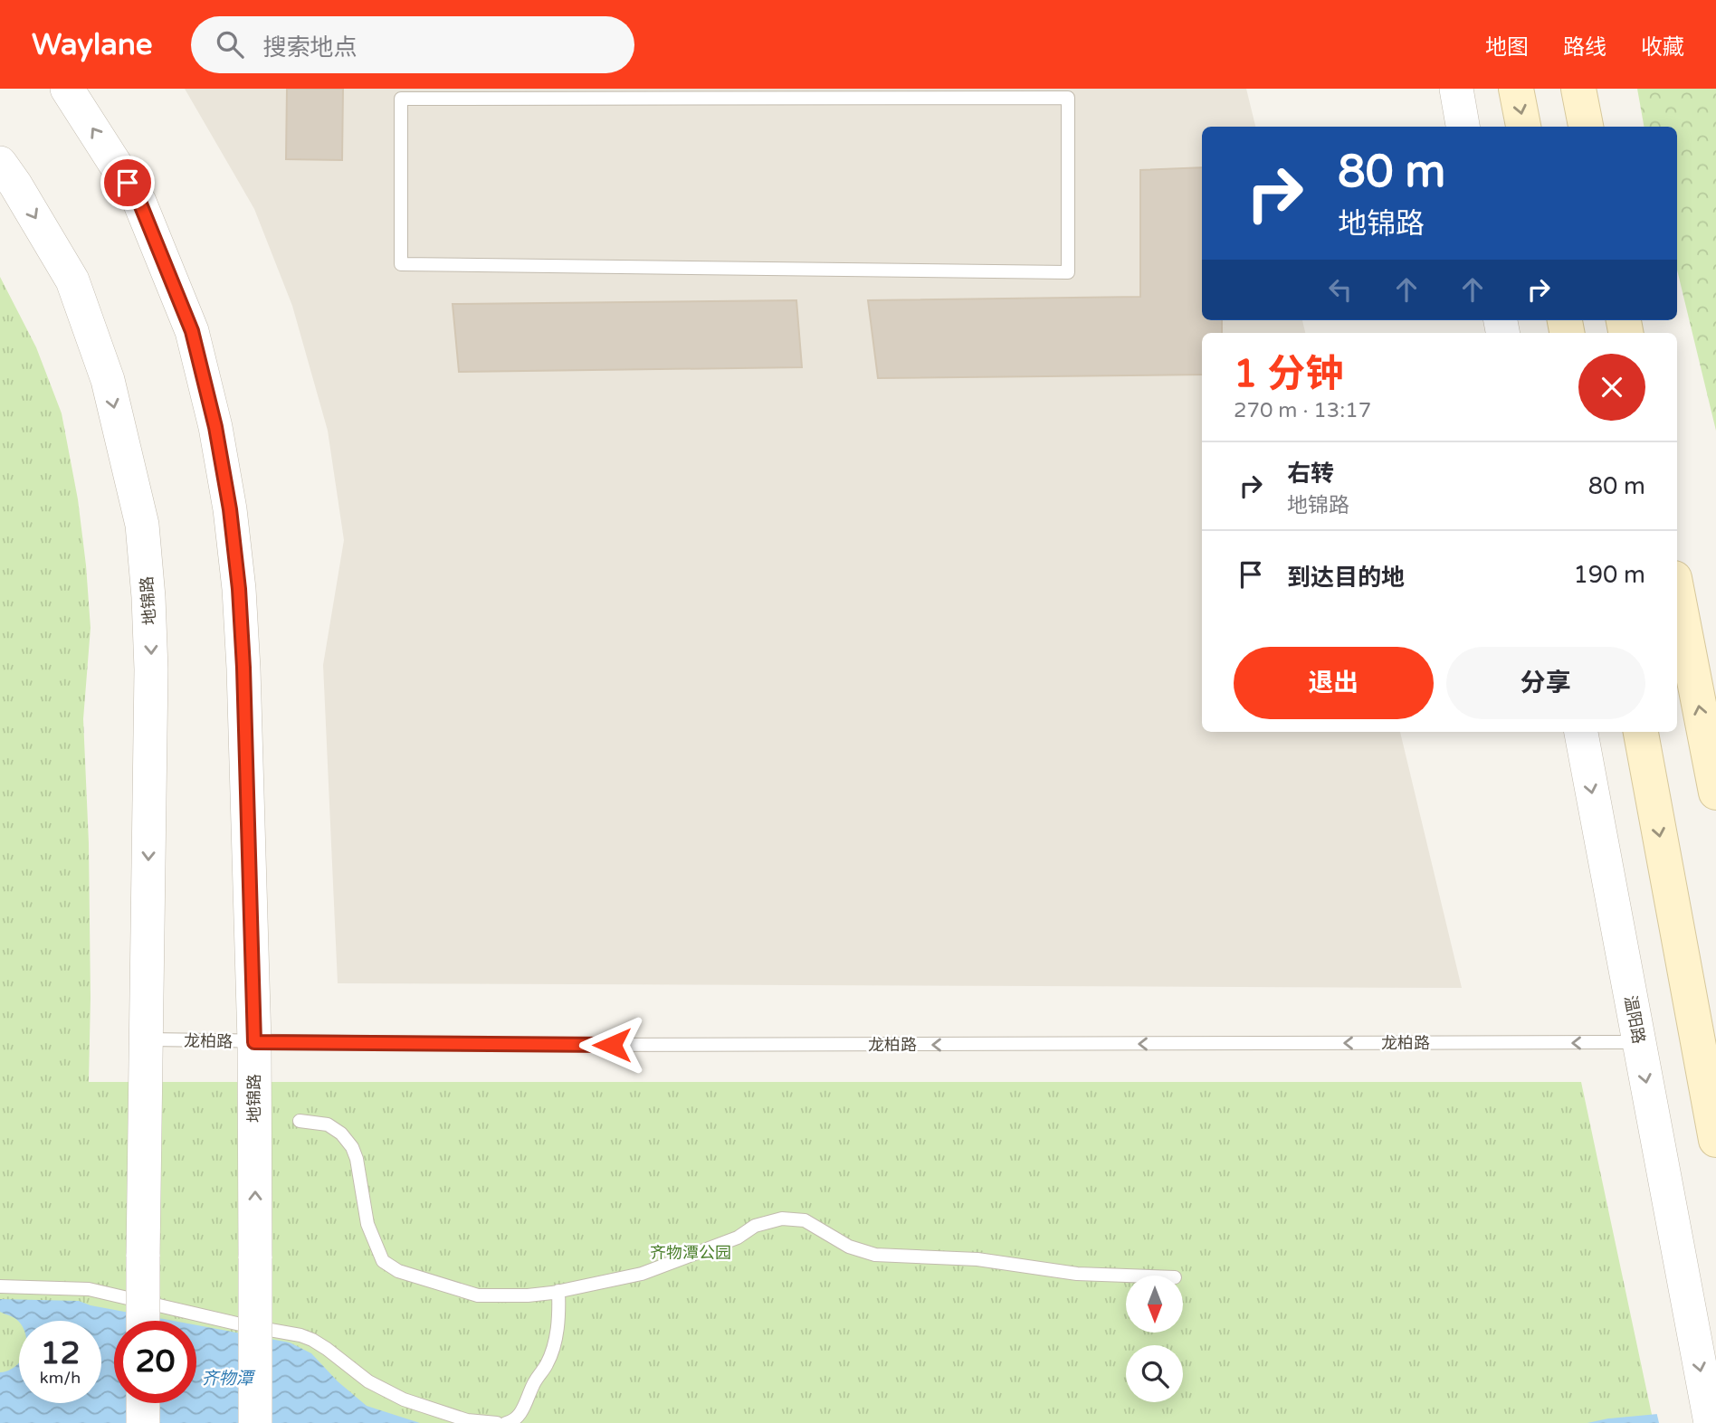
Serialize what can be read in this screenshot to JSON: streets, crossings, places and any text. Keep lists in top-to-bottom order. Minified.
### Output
{"streets":{"street":["地锦路","温阳路"],"lane":["龙柏路"]},"crossings":[["地锦路","龙柏路"],["温阳路","龙柏路"]],"one_way":["温阳路","龙柏路"],"water":["齐物潭"],"parks":["齐物潭公园"],"north":"bottom","page":{"header":"Waylane","search":"搜索地点","nav":["地图","路线","收藏"],"turn":["80 m","地锦路"],"heading":["1 分钟","270 m · 13:17"],"list":[{"name":"右转","note":"地锦路","value":"80 m"},{"name":"到达目的地","value":"190 m"}],"buttons":["退出","分享"],"speed":"12 km/h","limit":"20"}}
